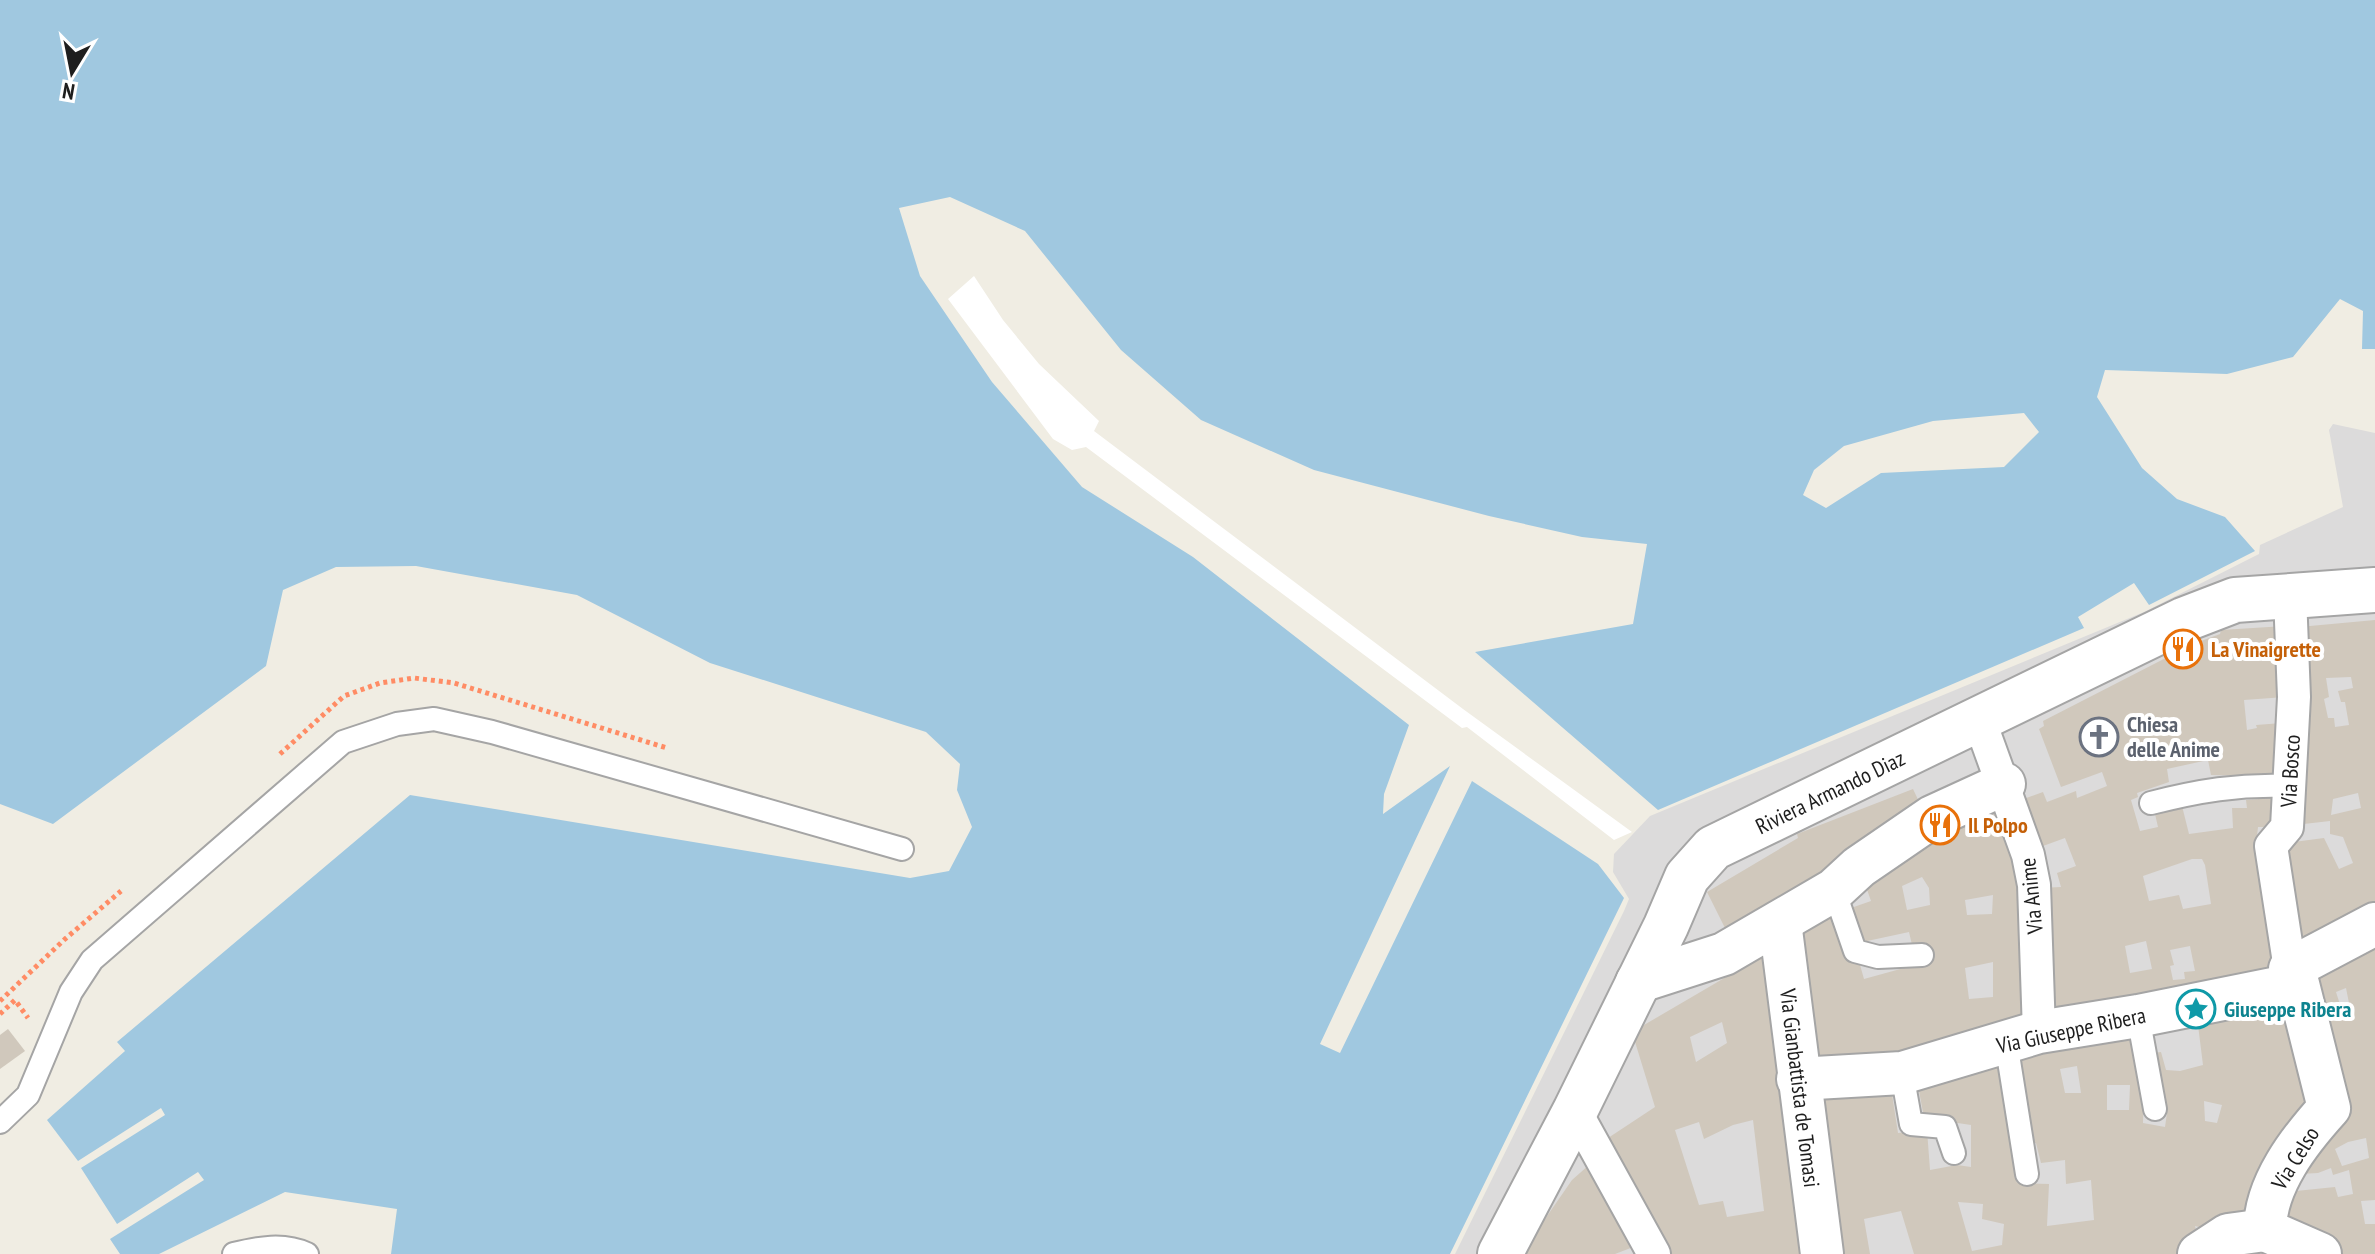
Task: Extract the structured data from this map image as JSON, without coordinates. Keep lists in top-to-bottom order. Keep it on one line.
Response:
{"streets":{"street":["Via Bosco","Riviera Armando Diaz","Via Anime","Via Giuseppe Ribera","Via Gianbattista de Tomasi","Via Celso"]},"crossings":[["Via Bosco","Riviera Armando Diaz"],["Via Bosco","Via Giuseppe Ribera"],["Via Bosco","Via Celso"],["Riviera Armando Diaz","Via Anime"],["Via Anime","Via Giuseppe Ribera"],["Via Giuseppe Ribera","Via Gianbattista de Tomasi"],["Via Giuseppe Ribera","Via Celso"]],"places":{"restaurant":["La Vinaigrette","Il Polpo"],"church":["Chiesa delle Anime"],"place":["Giuseppe Ribera"]},"north":"bottom"}
